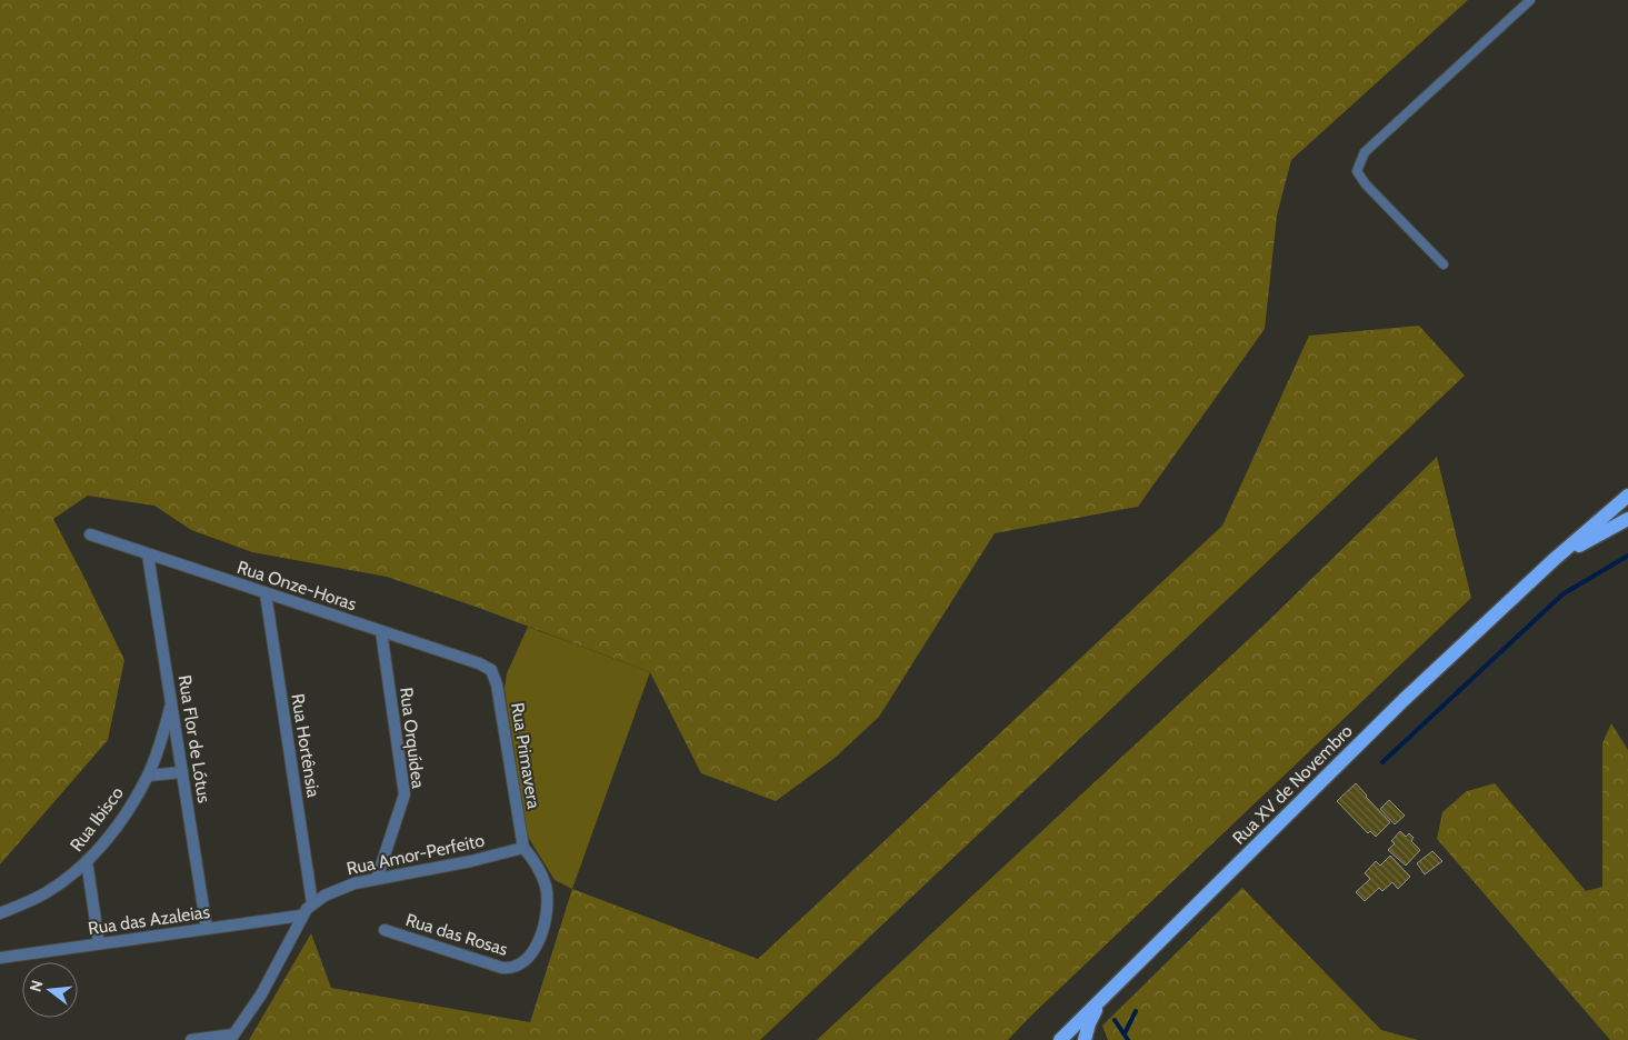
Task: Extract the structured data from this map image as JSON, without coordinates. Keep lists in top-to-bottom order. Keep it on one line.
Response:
{"streets":{"main road":["Rua XV de Novembro"],"street":["Rua Onze-Horas","Rua Orquídea","Rua Flor de Lótus","Rua Hortênsia","Rua Primavera","Rua Ibisco","Rua Amor-Perfeito","Rua das Azaleias","Rua das Rosas"]},"crossings":[["Rua Onze-Horas","Rua Orquídea"],["Rua Onze-Horas","Rua Flor de Lótus"],["Rua Onze-Horas","Rua Hortênsia"],["Rua Onze-Horas","Rua Primavera"],["Rua Orquídea","Rua Amor-Perfeito"],["Rua Flor de Lótus","Rua Ibisco"],["Rua Flor de Lótus","Rua das Azaleias"],["Rua Hortênsia","Rua Amor-Perfeito"],["Rua Primavera","Rua Amor-Perfeito"],["Rua Primavera","Rua das Rosas"],["Rua Amor-Perfeito","Rua das Azaleias"],["Rua Amor-Perfeito","Rua das Rosas"]],"north":"left"}
